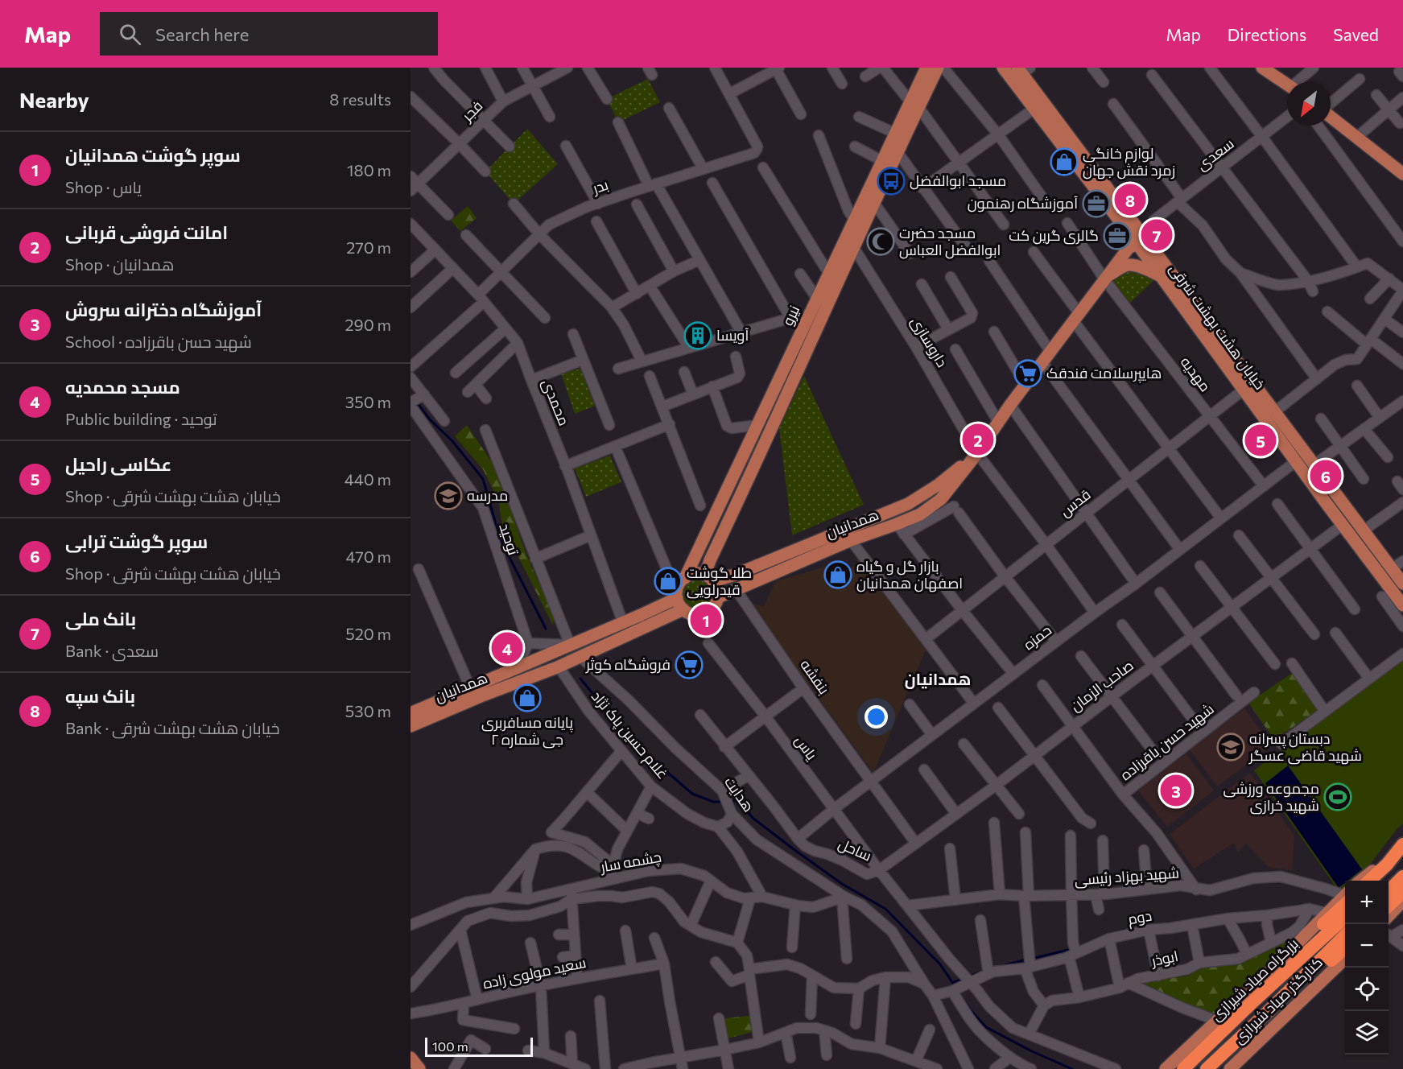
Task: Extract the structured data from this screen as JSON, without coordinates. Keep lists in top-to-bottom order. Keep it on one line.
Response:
{"streets":{"highway":["بزرگراه صیاد شیرازی"],"main road":["نیرو","خیابان هشت بهشت شرقی","همدانیان","کنارگذر صیاد شیرازی"],"street":["فجر","سعدی","بدر","داروسازی","مهدیه","محمدی","قدس","توحید","حمزه","بنفشه","صاحب الزمان","غلام حسین پاک نژاد","شهید حسن باقرزاده","یاس","هدایت","ساحل","چشمه سار","شهید بهزاد رئیسی","دوم","ابوذر","سعید مولوی زاده"]},"crossings":[["سعدی","خیابان هشت بهشت شرقی"],["سعدی","همدانیان"],["بدر","محمدی"],["نیرو","داروسازی"],["نیرو","همدانیان"],["خیابان هشت بهشت شرقی","قدس"],["خیابان هشت بهشت شرقی","همدانیان"],["خیابان هشت بهشت شرقی","حمزه"],["خیابان هشت بهشت شرقی","صاحب الزمان"],["داروسازی","قدس"],["داروسازی","همدانیان"],["داروسازی","حمزه"],["مهدیه","قدس"],["مهدیه","همدانیان"],["مهدیه","حمزه"],["محمدی","همدانیان"],["همدانیان","بنفشه"],["همدانیان","غلام حسین پاک نژاد"],["همدانیان","هدایت"],["حمزه","بنفشه"],["حمزه","یاس"],["حمزه","ساحل"],["بنفشه","صاحب الزمان"],["صاحب الزمان","یاس"],["صاحب الزمان","ساحل"],["غلام حسین پاک نژاد","چشمه سار"],["شهید حسن باقرزاده","شهید بهزاد رئیسی"],["یاس","ساحل"],["هدایت","دوم"],["ساحل","شهید بهزاد رئیسی"],["ساحل","دوم"],["دوم","ابوذر"],["دوم","کنارگذر صیاد شیرازی"]],"districts":["همدانیان"],"places":{"shop":["لوازم خانگی زمرد نقش جهان","بازار گل و گیاه اصفهان همدانیان","طلا گوشت قیدرلویی","پایانه مسافربری جی شماره ۲"],"bus stop":["مسجد ابوالفضل"],"office":["آموزشگاه رهنمون","گالری گرین کت"],"mosque":["مسجد حضرت ابوالفضل العباس"],"building":["آویسا"],"supermarket":["هایپرسلامت فندقک","فروشگاه کوثر"],"school or university":["مدرسه","دبستان پسرانه شهید قاضی عسگر"],"sports":["مجموعه ورزشی شهید خرازی"]},"scale_bar":"100 m","north":"bottom left","page":{"header":"Map","search":"Search here","nav":["Map","Directions","Saved"],"heading":["Nearby","8 results"],"list":[{"mark":"1","name":"سوپر گوشت همدانیان","note":"Shop · یاس","value":"180 m"},{"mark":"2","name":"امانت فروشی قربانی","note":"Shop · همدانیان","value":"270 m"},{"mark":"3","name":"آموزشگاه دخترانه سروش","note":"School · شهید حسن باقرزاده","value":"290 m"},{"mark":"4","name":"مسجد محمدیه","note":"Public building · توحید","value":"350 m"},{"mark":"5","name":"عکاسی راحیل","note":"Shop · خیابان هشت بهشت شرقی","value":"440 m"},{"mark":"6","name":"سوپر گوشت ترابی","note":"Shop · خیابان هشت بهشت شرقی","value":"470 m"},{"mark":"7","name":"بانک ملی","note":"Bank · سعدی","value":"520 m"},{"mark":"8","name":"بانک سپه","note":"Bank · خیابان هشت بهشت شرقی","value":"530 m"}],"pins":["8","7","2","5","6","1","4","3"],"map_buttons":["+","−"],"scale":"100 m"}}
